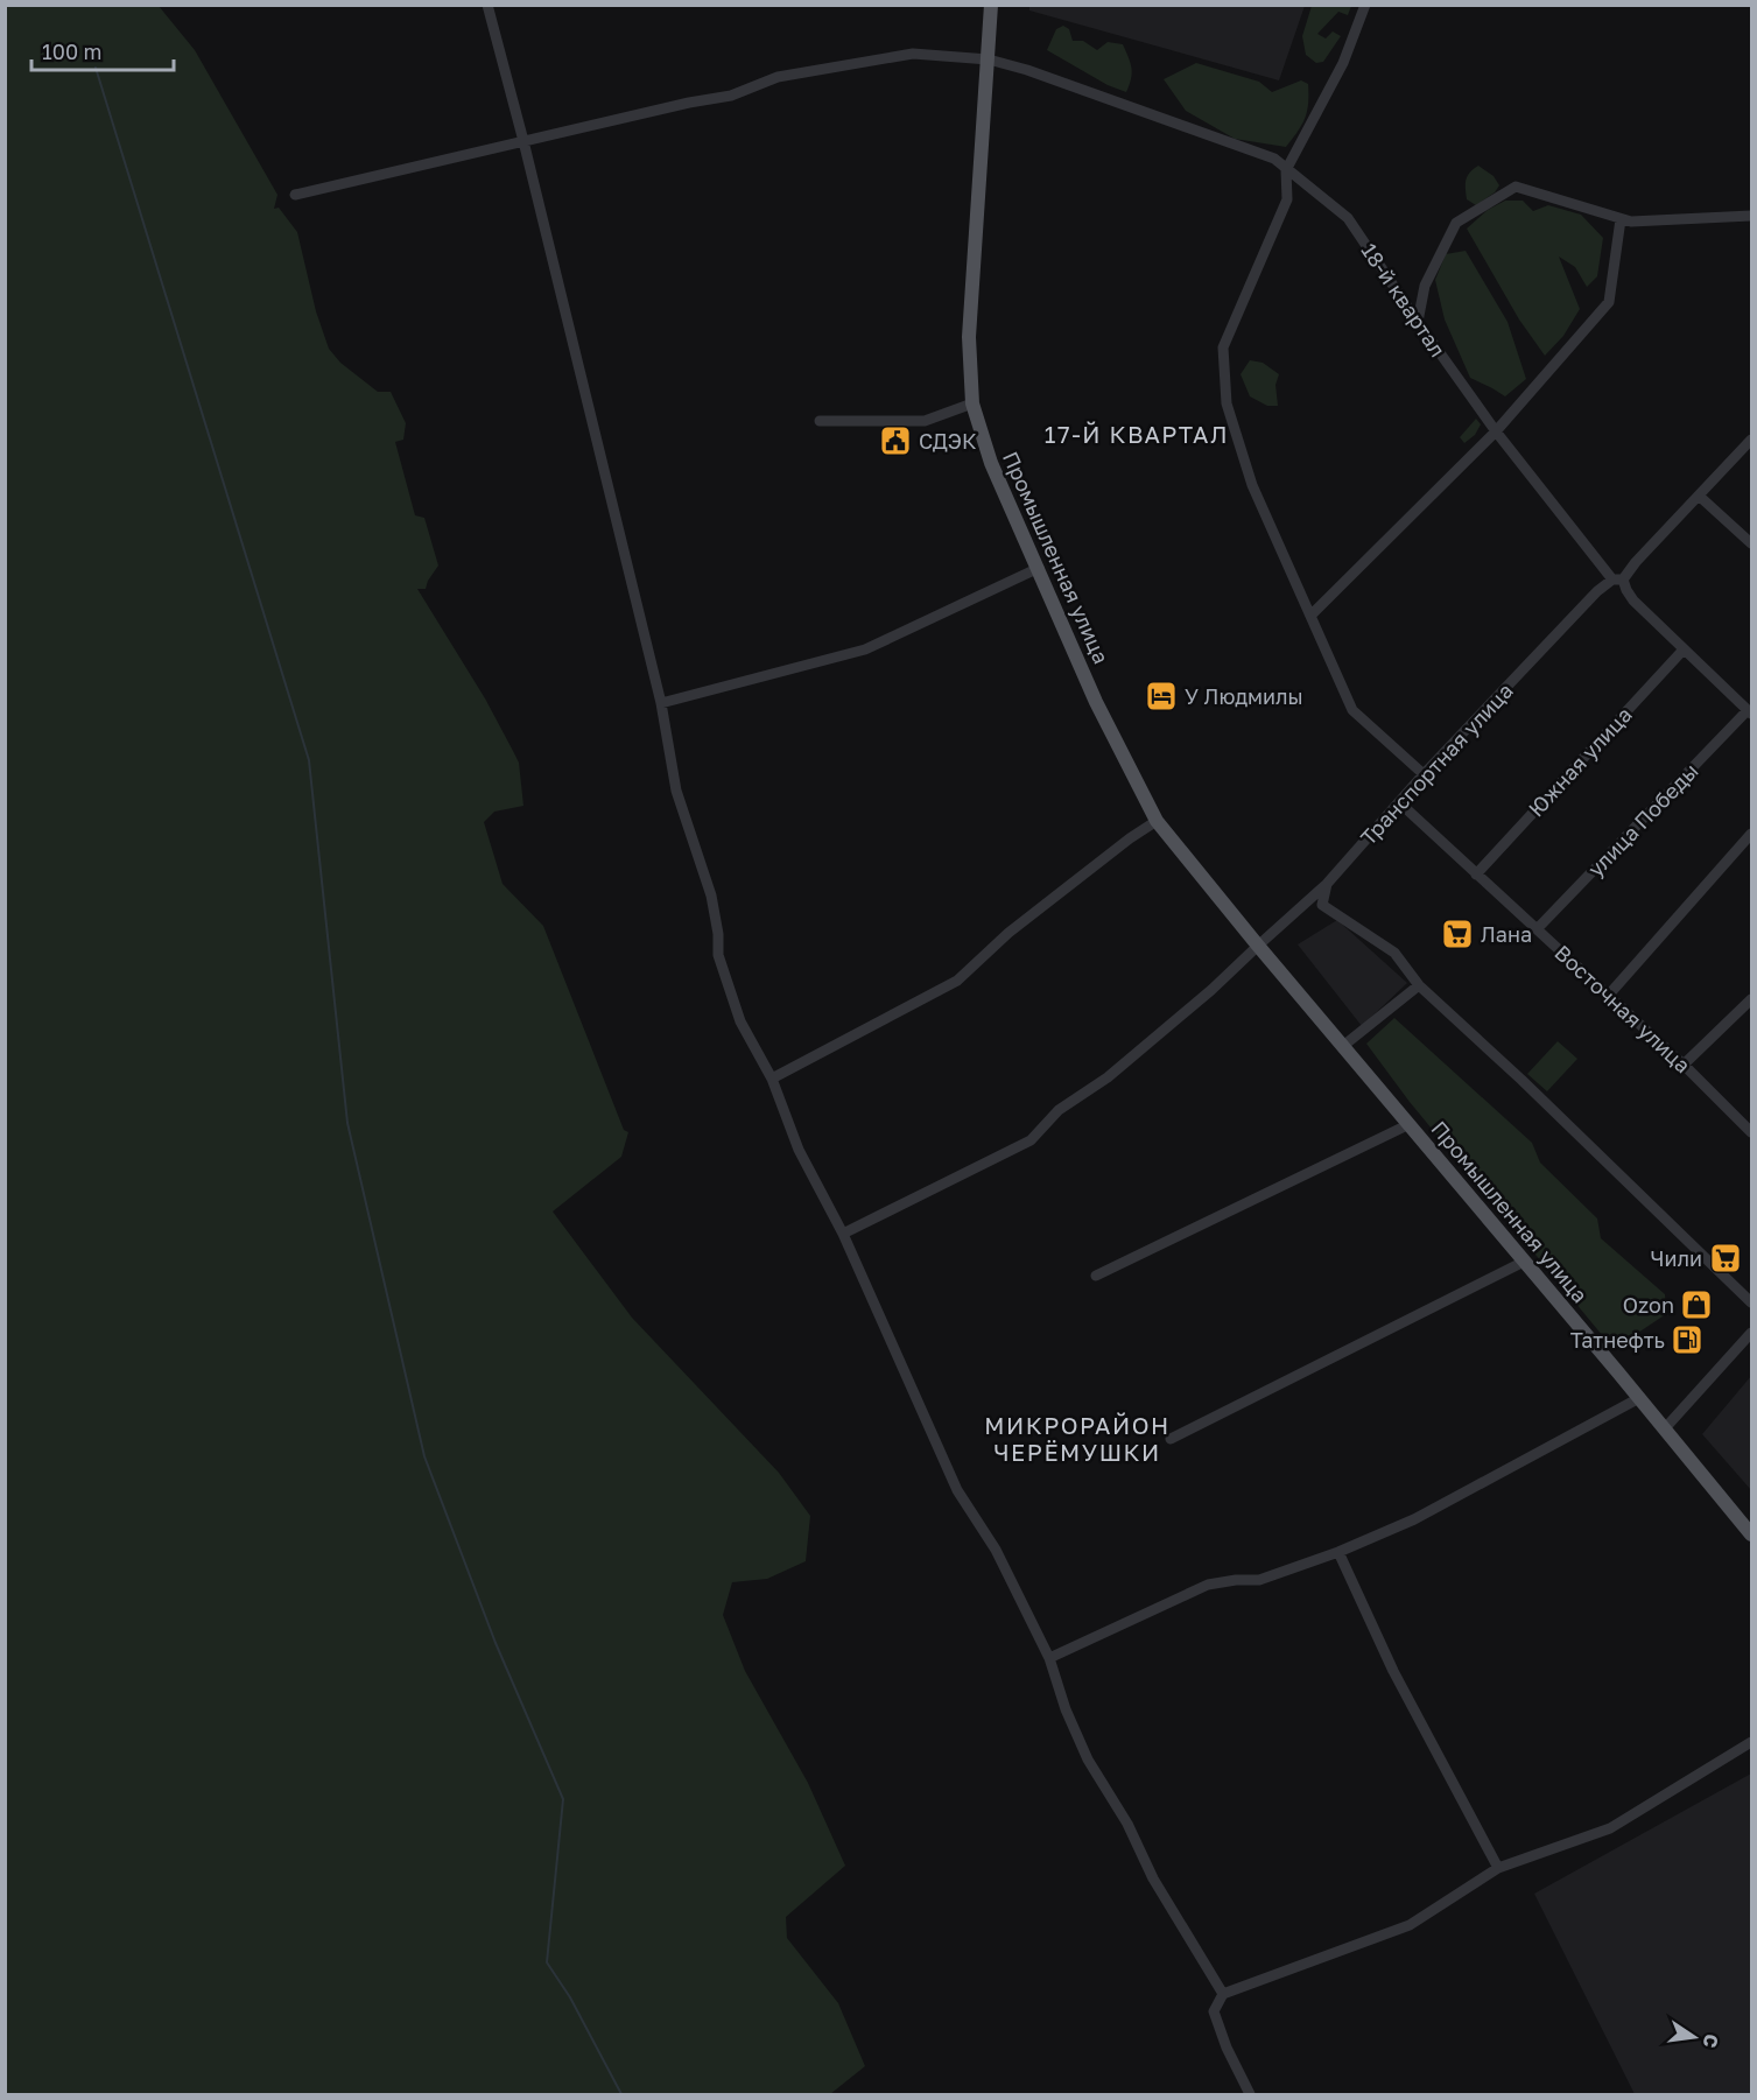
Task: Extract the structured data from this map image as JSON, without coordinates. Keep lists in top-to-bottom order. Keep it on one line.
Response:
{"streets":{"main road":["Промышленная улица"],"street":["18-й квартал","Южная улица","Транспортная улица","улица Победы","Восточная улица"]},"crossings":[["18-й квартал","Промышленная улица"],["18-й квартал","Южная улица"],["18-й квартал","Транспортная улица"],["18-й квартал","улица Победы"],["Промышленная улица","Транспортная улица"],["Южная улица","Восточная улица"],["Транспортная улица","Восточная улица"],["улица Победы","Восточная улица"]],"districts":["17-Й КВАРТАЛ","МИКРОРАЙОН ЧЕРЁМУШКИ"],"places":{"public building":["СДЭК"],"hotel":["У Людмилы"],"supermarket":["Лана","Чили"],"shop":["Ozon"],"fuel station":["Татнефть"]},"scale_bar":"100 m","north":"right"}
